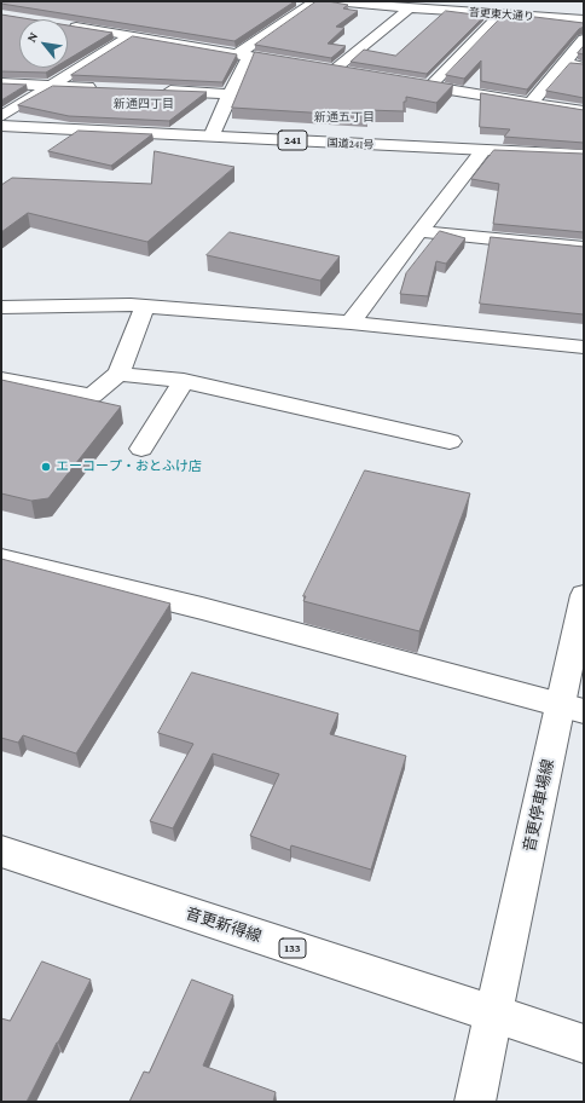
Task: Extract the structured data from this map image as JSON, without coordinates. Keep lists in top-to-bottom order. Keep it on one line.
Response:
{"streets":{"main road":["音更東大通り","241","国道241号","音更停車場線","音更新得線","133"]},"crossings":[["音更停車場線","音更新得線"]],"districts":["新通四丁目","新通五丁目"],"places":["エーコープ・おとふけ店"],"north":"top left"}
